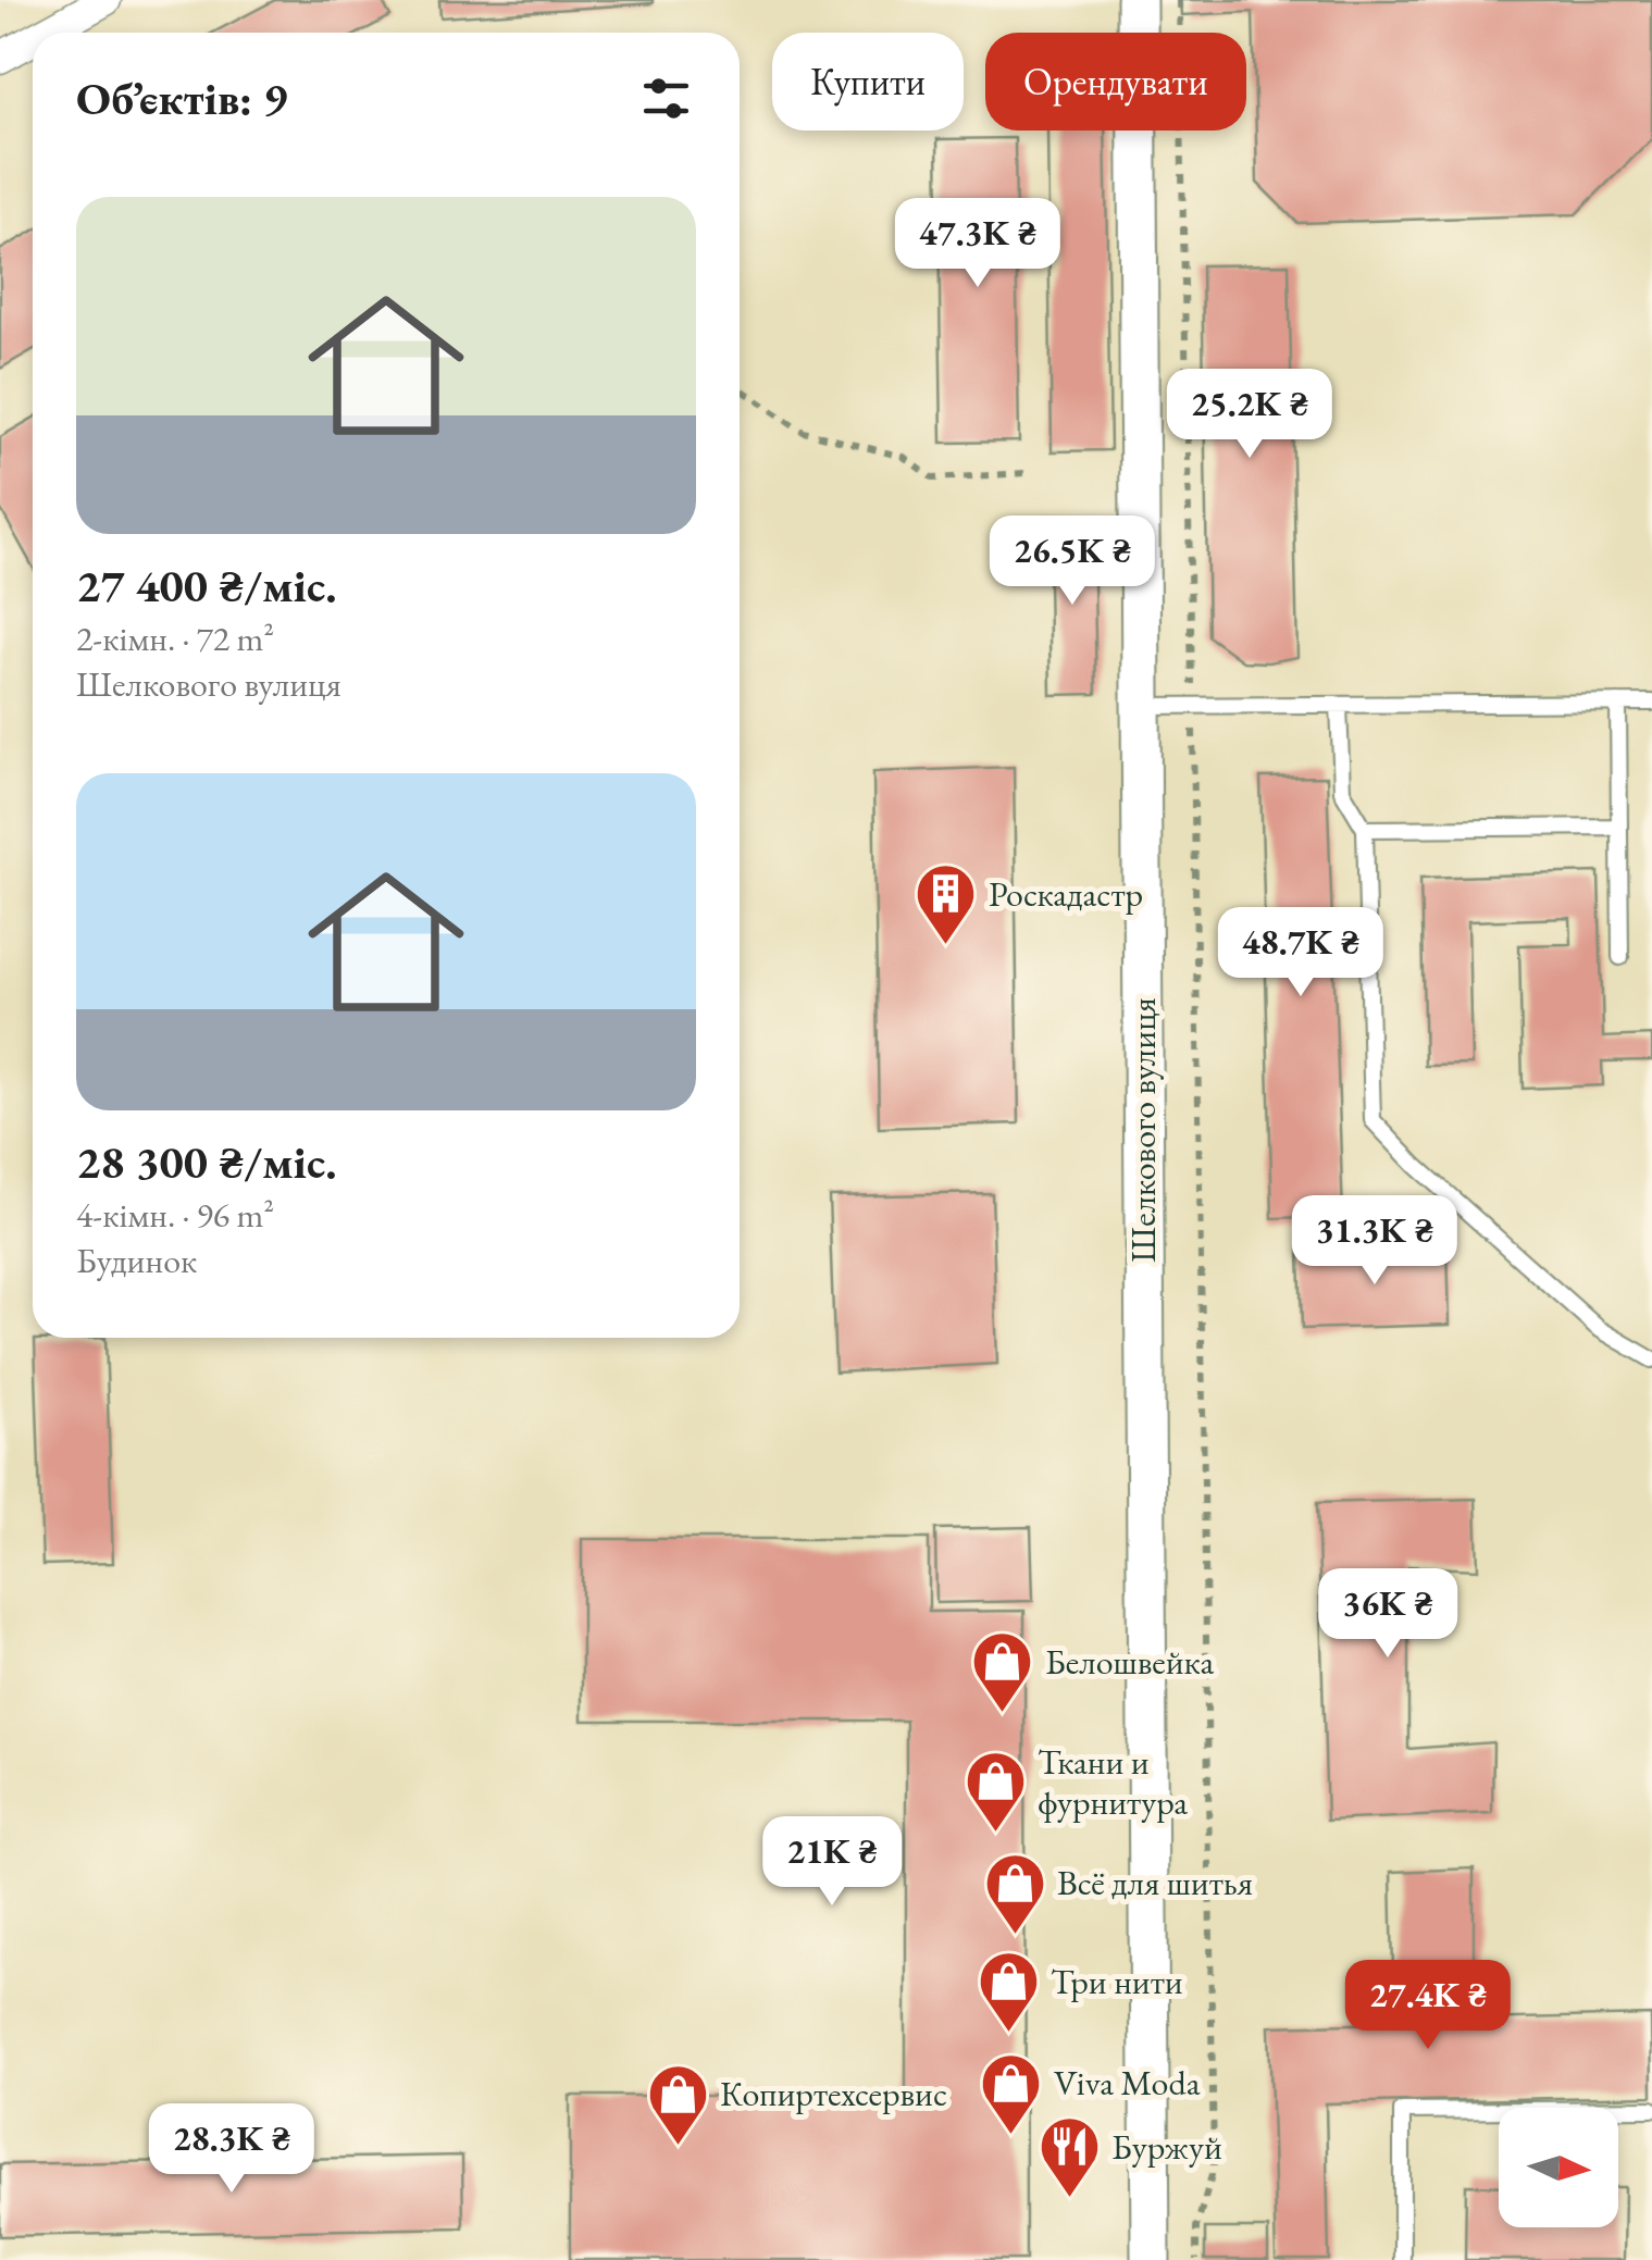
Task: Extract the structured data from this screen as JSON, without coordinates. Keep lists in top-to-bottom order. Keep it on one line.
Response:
{"streets":{"street":["Шелкового вулиця"]},"places":{"building":["Роскадастр"],"shop":["Белошвейка","Ткани и фурнитура","Всё для шитья","Три нити","Viva Moda","Копиртехсервис"],"restaurant":["Буржуй"]},"north":"right","page":{"chip":["Купити","Орендувати"],"heading":"Об’єктів: 9","list":[{"name":"27 400 ₴/міс.","note":"2-кімн. · 72 m² · Шелкового вулиця"},{"name":"28 300 ₴/міс.","note":"4-кімн. · 96 m² · Будинок"}],"price":["47.3K ₴","25.2K ₴","26.5K ₴","48.7K ₴","31.3K ₴","36K ₴","21K ₴","27.4K ₴","28.3K ₴"]}}
